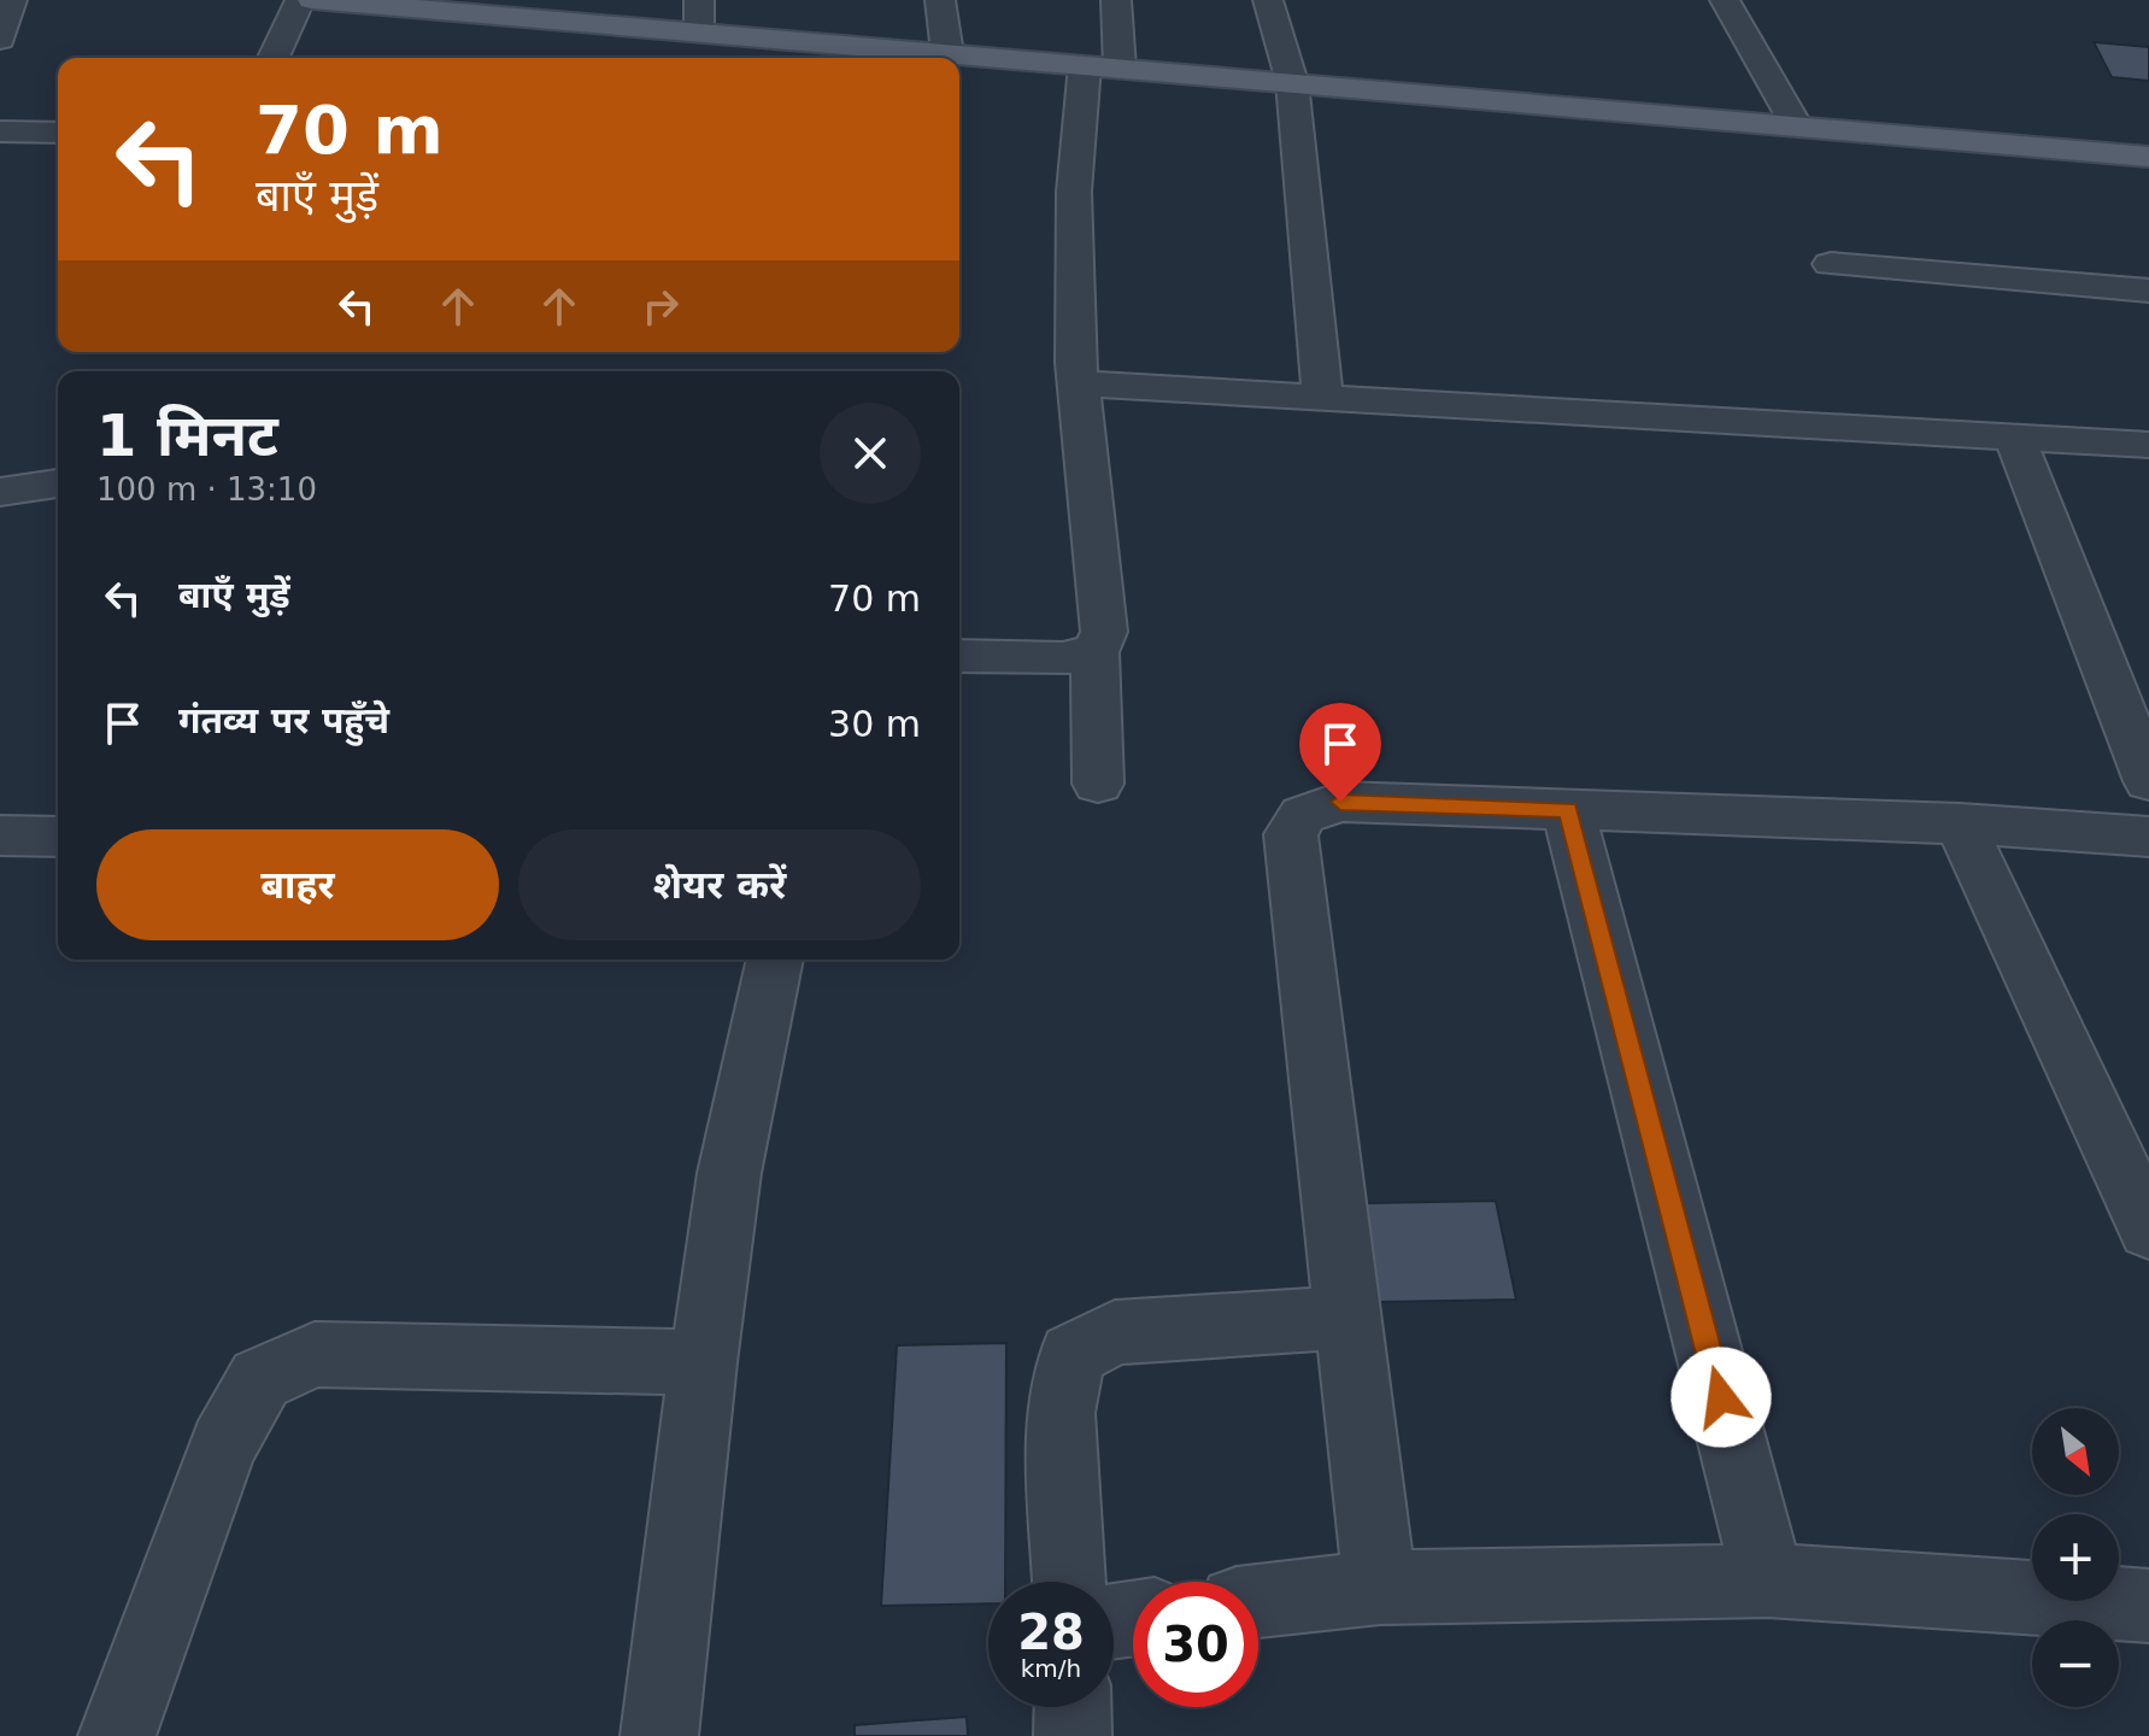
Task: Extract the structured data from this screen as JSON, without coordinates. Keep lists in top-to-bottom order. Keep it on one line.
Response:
{"north":"bottom right","page":{"turn":["70 m","बाएँ मुड़ें"],"heading":["1 मिनट","100 m · 13:10"],"list":[{"name":"बाएँ मुड़ें","value":"70 m"},{"name":"गंतव्य पर पहुँचे","value":"30 m"}],"buttons":["बाहर","शेयर करें"],"map_buttons":["+","−"],"speed":"28 km/h","limit":"30"}}
